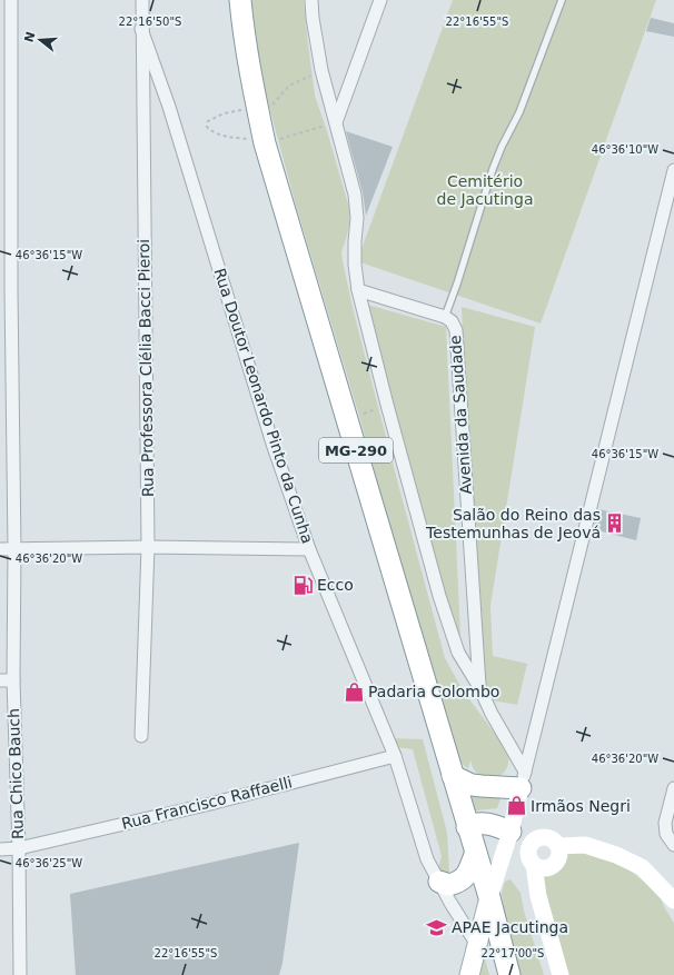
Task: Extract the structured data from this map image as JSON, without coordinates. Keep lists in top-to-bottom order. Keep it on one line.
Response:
{"streets":{"highway":["MG-290"],"street":["Rua Professora Clélia Bacci Pieroi","Rua Doutor Leonardo Pinto da Cunha","Avenida da Saudade","Rua Chico Bauch","Rua Francisco Raffaelli"]},"crossings":[["Rua Professora Clélia Bacci Pieroi","Rua Doutor Leonardo Pinto da Cunha"],["Rua Doutor Leonardo Pinto da Cunha","Rua Francisco Raffaelli"],["Rua Chico Bauch","Rua Francisco Raffaelli"]],"parks":["Cemitério de Jacutinga"],"places":{"building":["Salão do Reino das Testemunhas de Jeová"],"fuel station":["Ecco"],"shop":["Padaria Colombo","Irmãos Negri"],"school or university":["APAE Jacutinga"]},"north":"left","coordinates":["22°16'50\"S","22°16'55\"S","46°36'10\"W","46°36'15\"W","46°36'20\"W","46°36'25\"W","22°17'00\"S"]}
